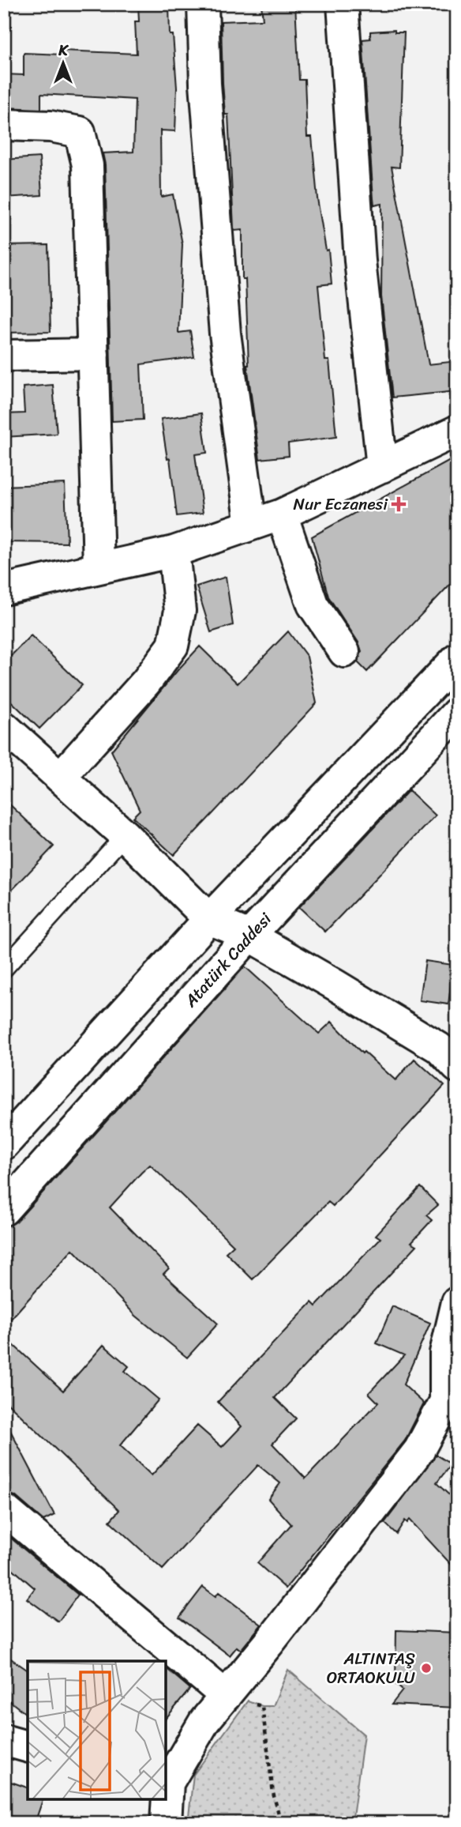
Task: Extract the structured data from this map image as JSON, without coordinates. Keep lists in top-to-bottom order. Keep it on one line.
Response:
{"streets":{"street":["Atatürk Caddesi"]},"places":{"health":["Nur Eczanesi"],"other":["ALTINTAŞ ORTAOKULU"]},"north":"top"}
